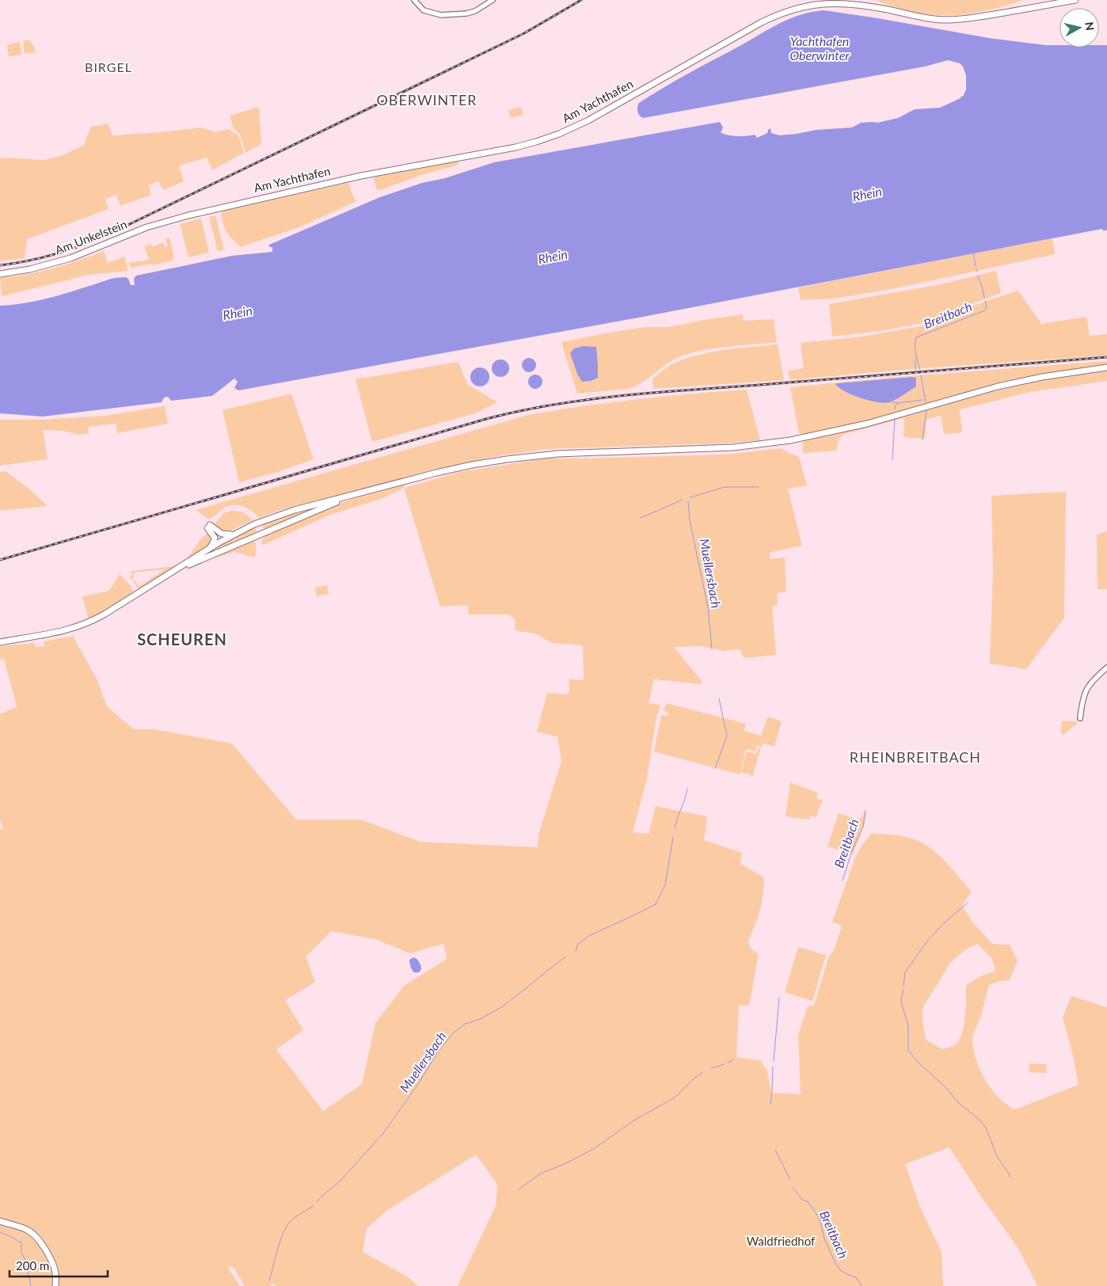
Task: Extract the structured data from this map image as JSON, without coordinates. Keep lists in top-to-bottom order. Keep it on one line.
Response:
{"streets":{"main road":["Am Yachthafen","Am Unkelstein"]},"crossings":[["Am Yachthafen","Am Unkelstein"]],"districts":["BIRGEL","OBERWINTER","SCHEUREN","RHEINBREITBACH"],"water":["Yachthafen Oberwinter","Rhein","Breitbach","Muellersbach"],"parks":["Waldfriedhof"],"scale_bar":"200 m","north":"right"}
